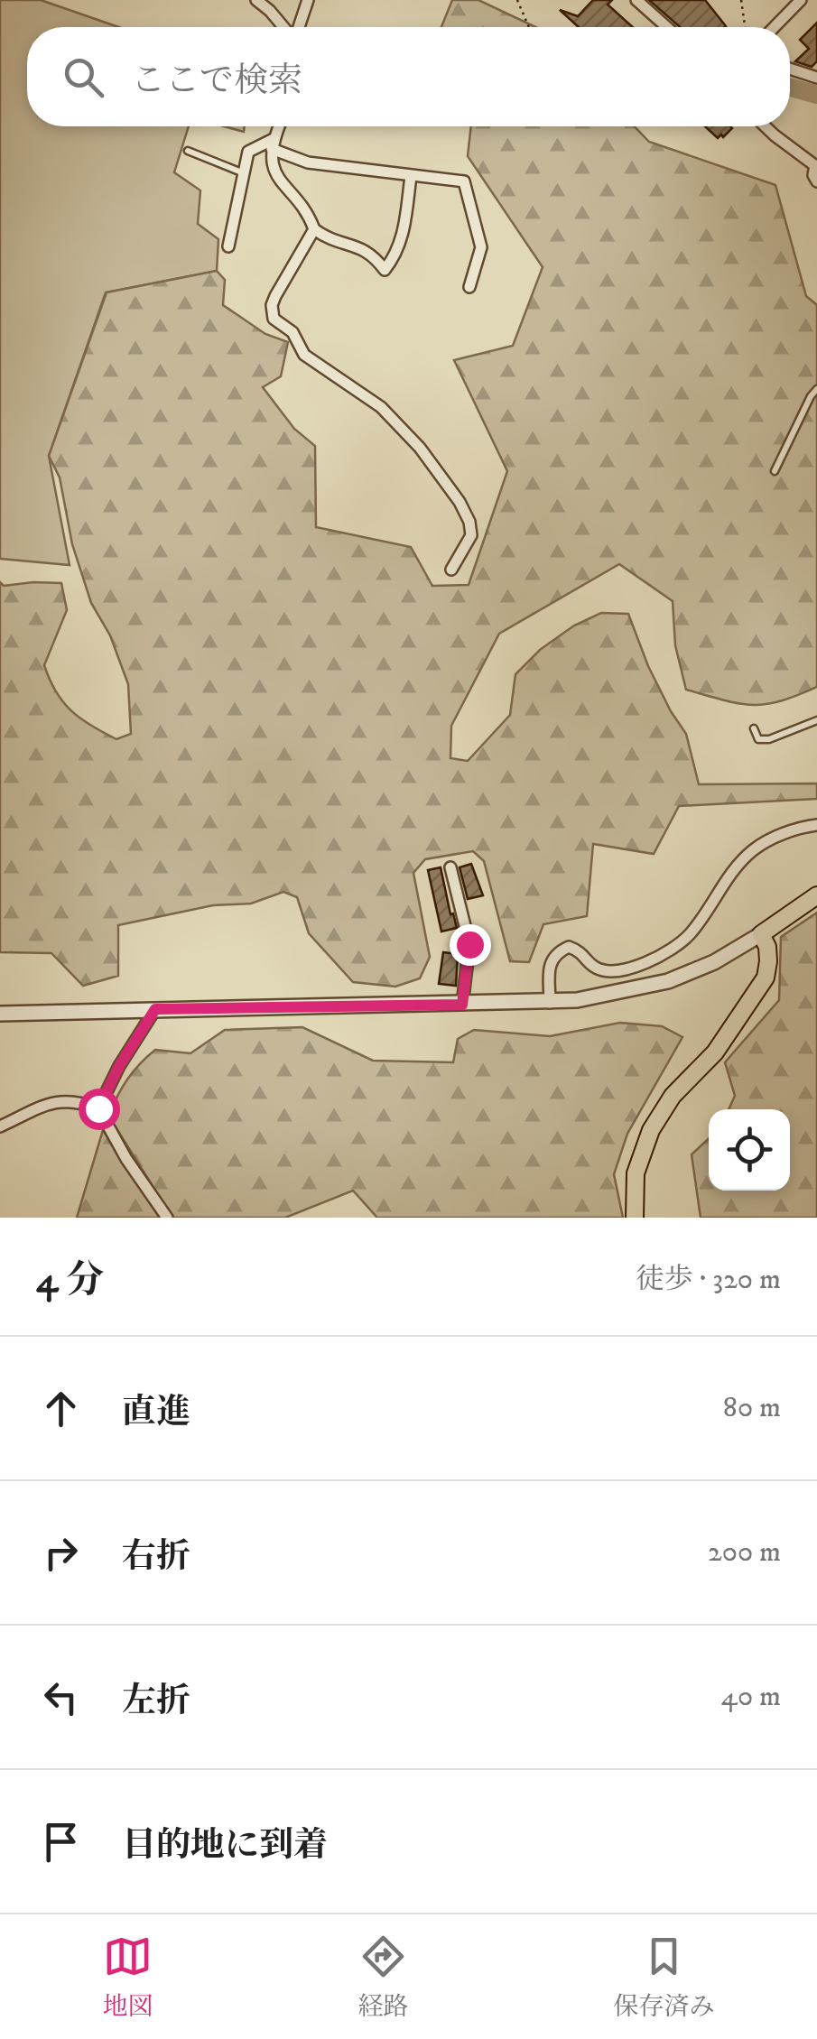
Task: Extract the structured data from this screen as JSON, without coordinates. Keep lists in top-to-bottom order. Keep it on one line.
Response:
{"page":{"search":"ここで検索","heading":["4 分","徒歩 · 320 m"],"list":[["直進","80 m"],["右折","200 m"],["左折","40 m"],"目的地に到着"],"nav":["地図","経路","保存済み"]}}
